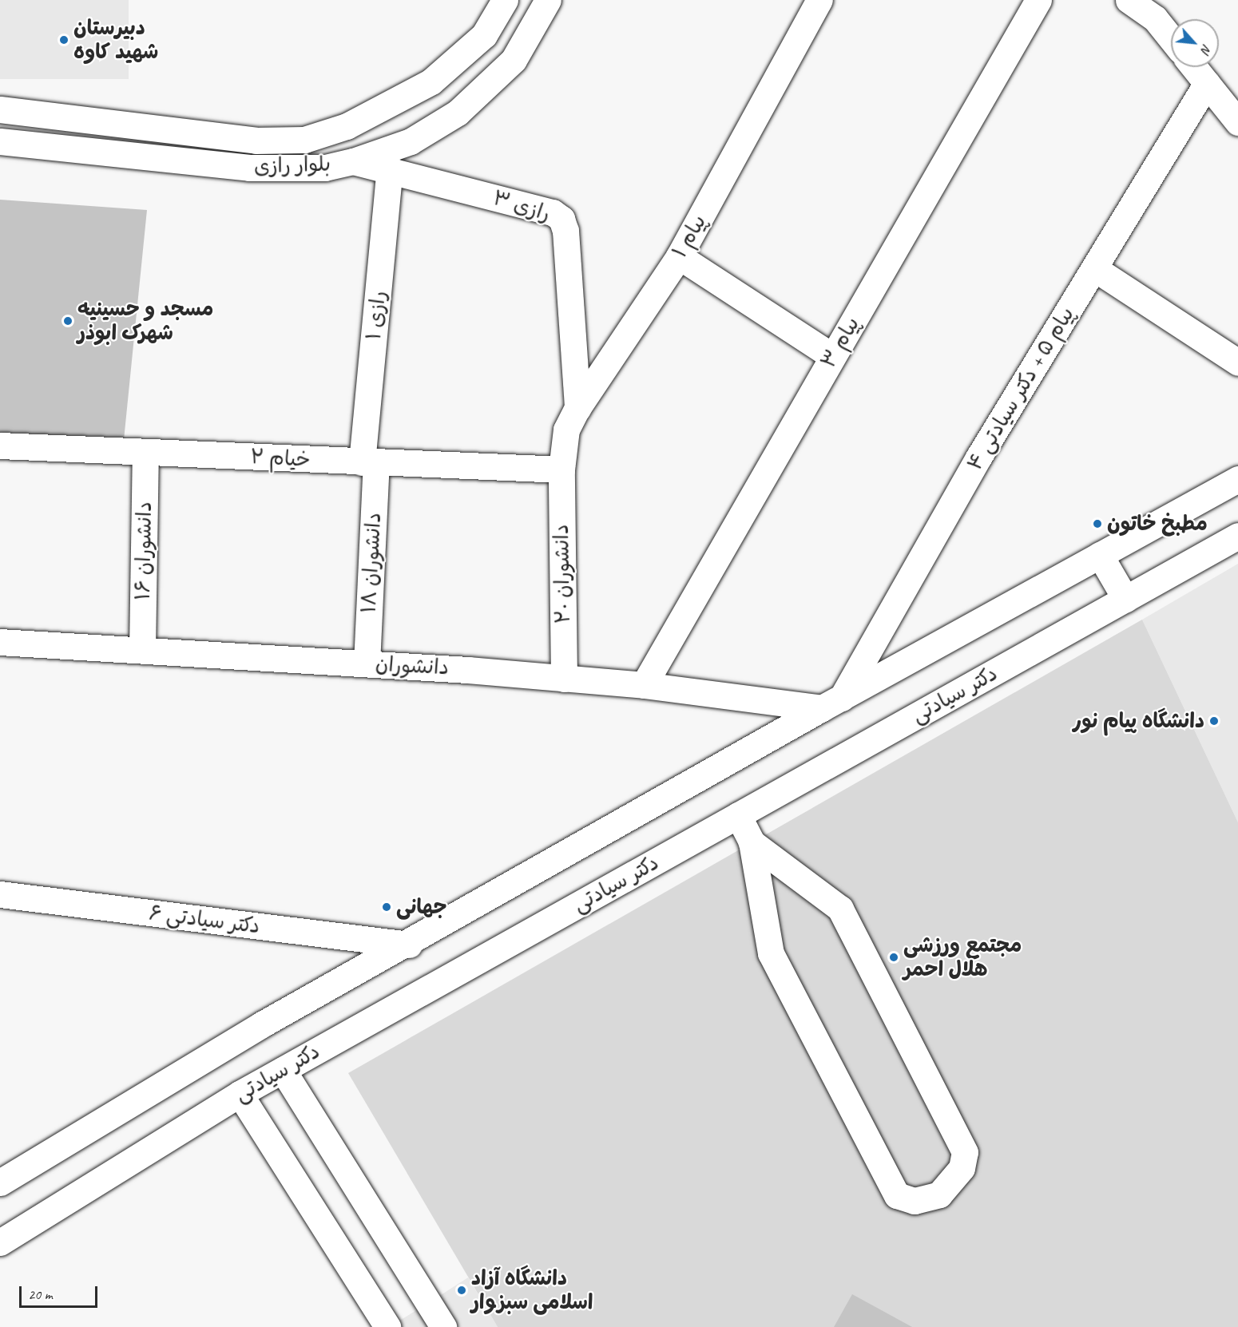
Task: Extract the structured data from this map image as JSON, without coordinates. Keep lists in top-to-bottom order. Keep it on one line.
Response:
{"streets":{"street":["بلوار رازی","رازی ۳","پیام ۱","رازی ۱","پیام ۳","پیام ۵ + دکتر سیادتی ۴","خیام ۲","دانشوران ۱۶","دانشوران ۱۸","دانشوران ۲۰","دانشوران","دکتر سیادتی","دکتر سیادتی ۶"]},"crossings":[["بلوار رازی","رازی ۳"],["رازی ۳","پیام ۱"],["رازی ۳","رازی ۱"],["پیام ۱","خیام ۲"],["پیام ۱","دانشوران ۲۰"],["رازی ۱","خیام ۲"],["رازی ۱","دانشوران ۱۸"],["پیام ۳","دانشوران"],["پیام ۵ + دکتر سیادتی ۴","دانشوران"],["خیام ۲","دانشوران ۱۶"],["خیام ۲","دانشوران ۱۸"],["خیام ۲","دانشوران ۲۰"],["دانشوران ۱۶","دانشوران"],["دانشوران ۱۸","دانشوران"],["دانشوران ۲۰","دانشوران"]],"places":["دبیرستان شهید کاوه","مسجد و حسینیه شهرک ابوذر","مطبخ خاتون","دانشگاه پیام نور","جهانی","مجتمع ورزشی هلال احمر","دانشگاه آزاد اسلامی سبزوار"],"scale_bar":"20 m","north":"bottom right"}
